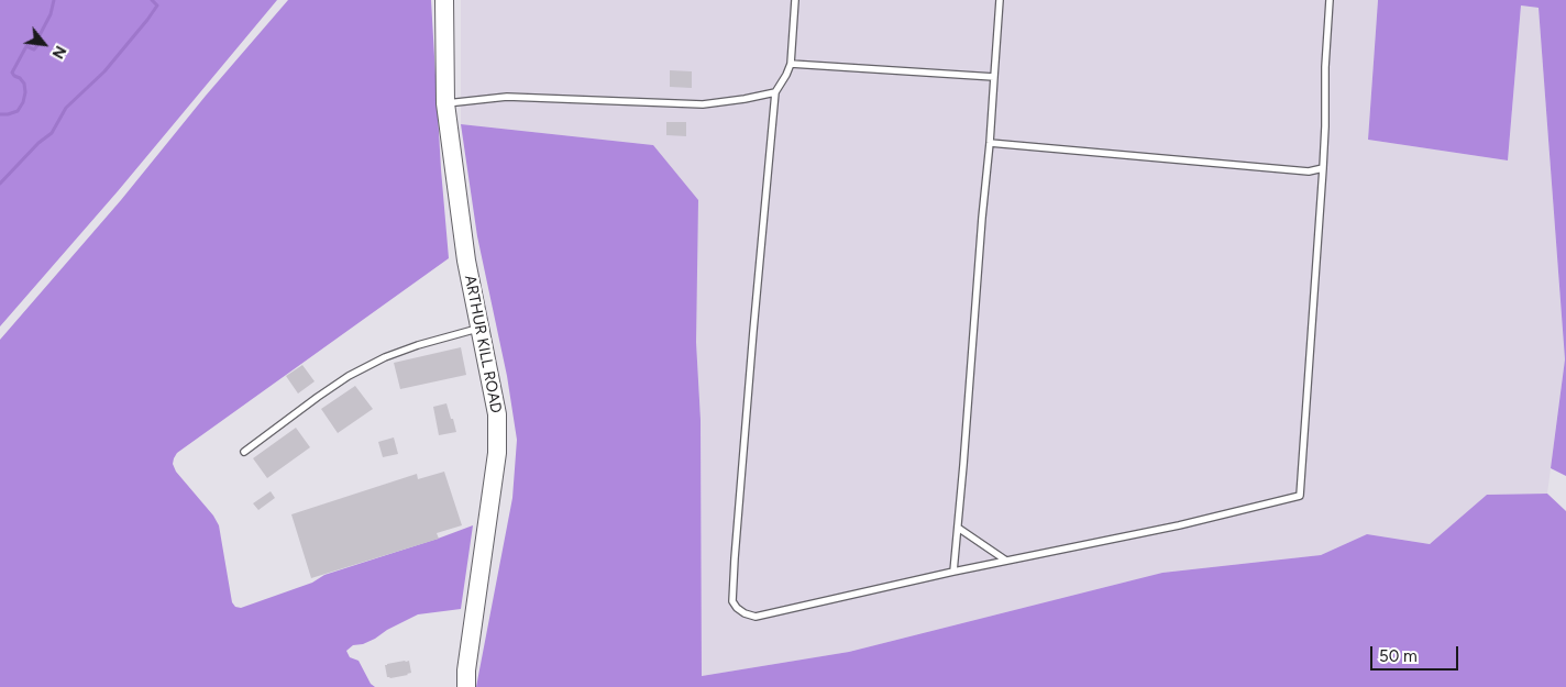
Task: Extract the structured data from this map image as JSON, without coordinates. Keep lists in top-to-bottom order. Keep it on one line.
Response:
{"streets":{"street":["ARTHUR KILL ROAD"]},"scale_bar":"50 m","north":"bottom right"}
